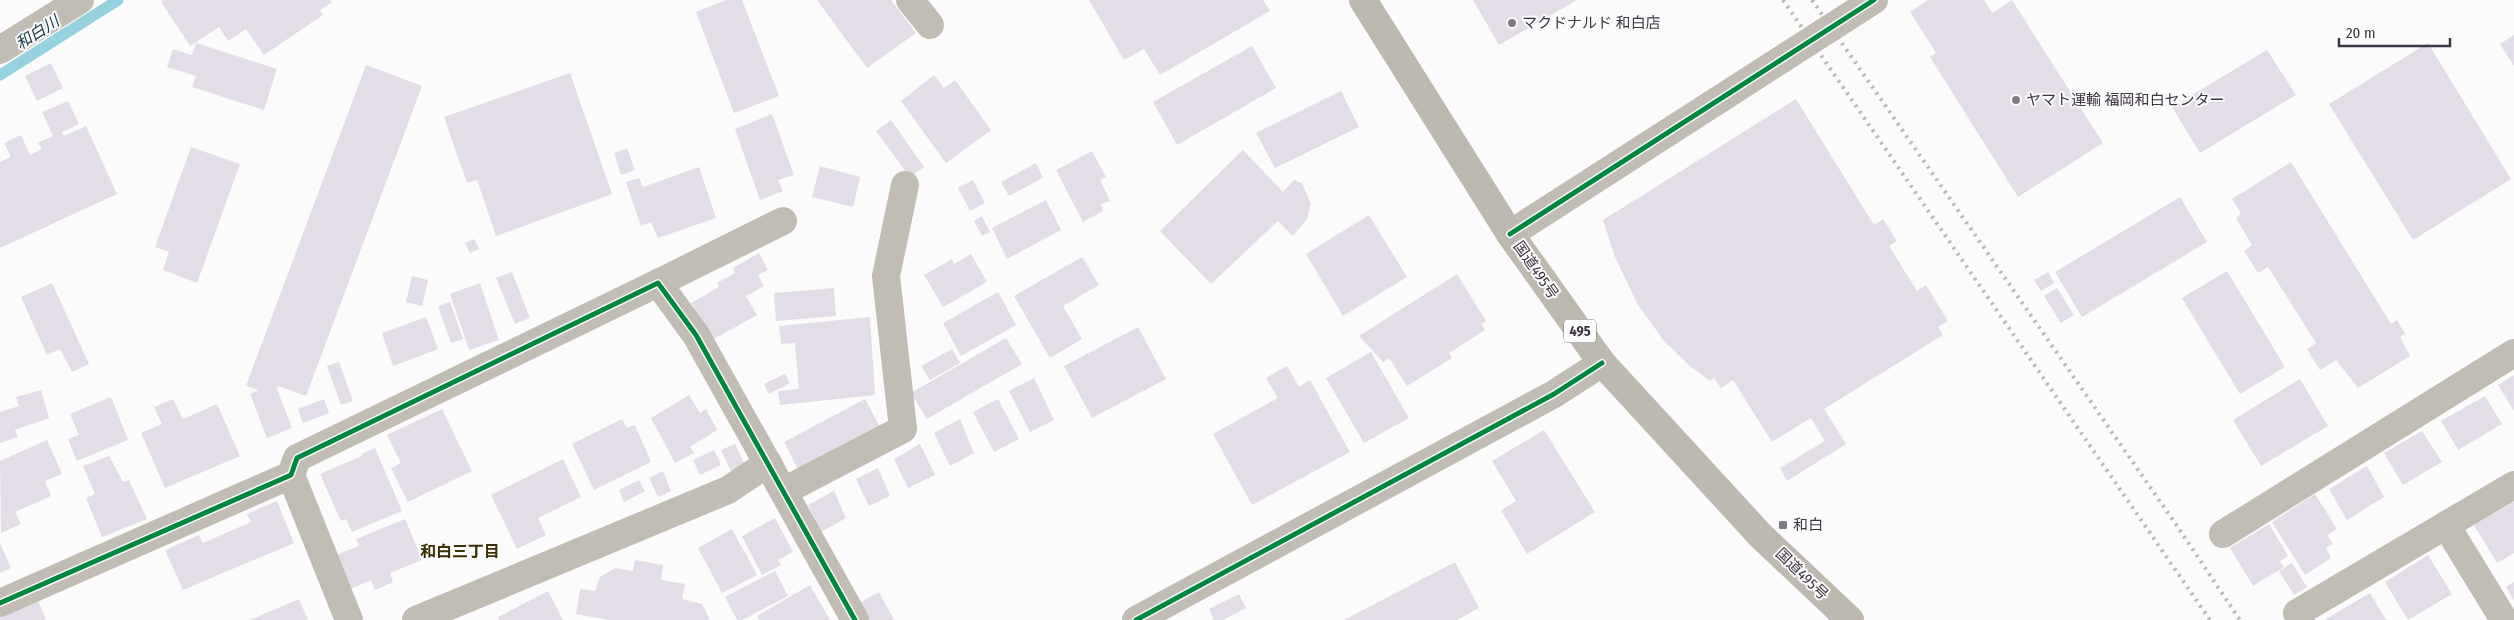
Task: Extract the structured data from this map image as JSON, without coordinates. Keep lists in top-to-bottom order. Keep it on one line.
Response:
{"streets":{"highway":["国道495号","495"]},"districts":["和白三丁目"],"water":["和白川"],"places":{"other":["マクドナルド 和白店","ヤマト運輸 福岡和白センター"],"transit":["和白"]},"scale_bar":"20 m"}
